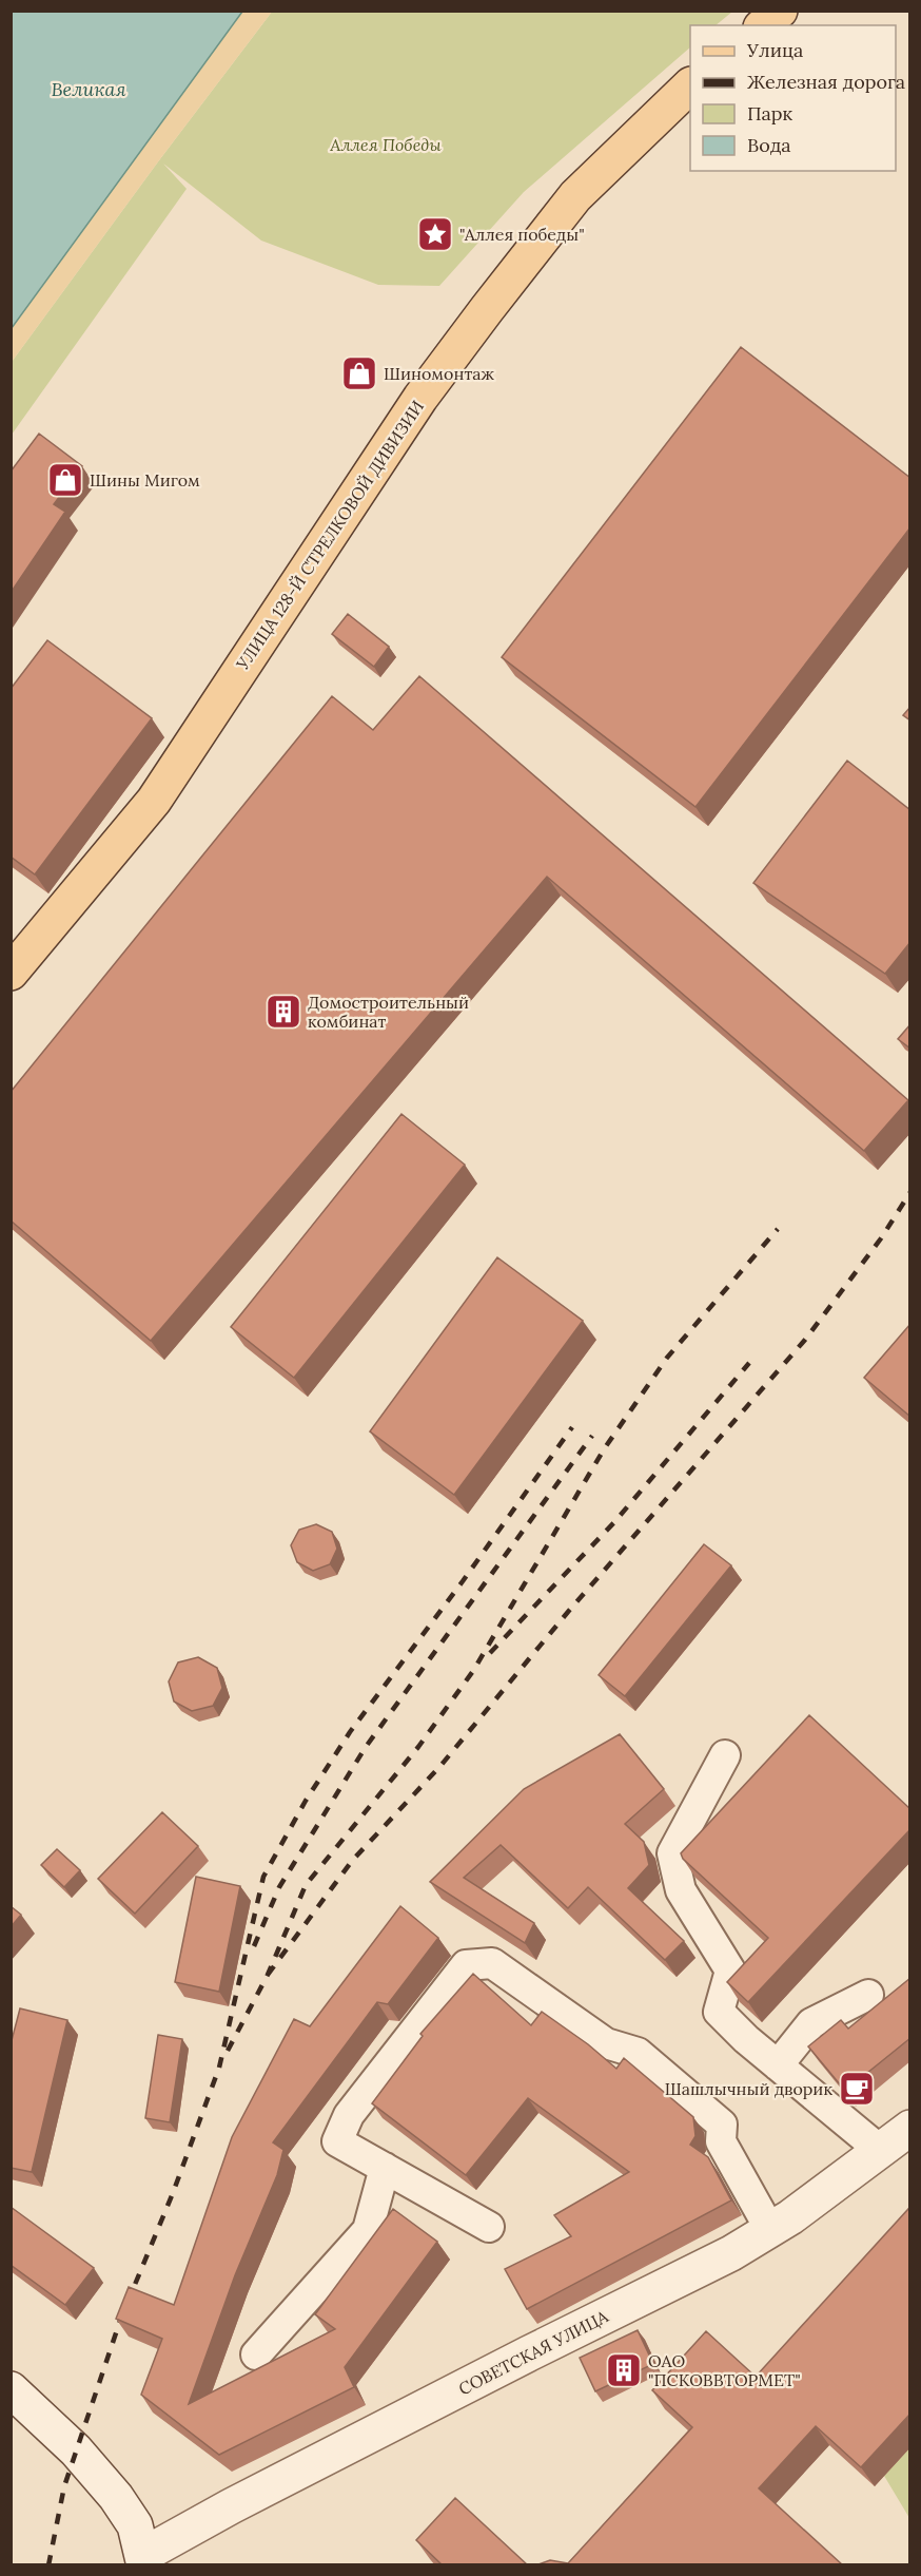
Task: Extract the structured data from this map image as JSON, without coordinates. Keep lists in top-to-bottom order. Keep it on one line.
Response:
{"streets":{"main road":["УЛИЦА 128-Й СТРЕЛКОВОЙ ДИВИЗИИ"],"street":["СОВЕТСКАЯ УЛИЦА"]},"water":["Великая"],"parks":["Аллея Победы"],"places":{"place":["\"Аллея победы\""],"shop":["Шиномонтаж","Шины Мигом"],"building":["Домостроительный комбинат","ОАО \"ПСКОВВТОРМЕТ\""],"cafe":["Шашлычный дворик"]},"legend":["Улица","Железная дорога","Парк","Вода"]}
